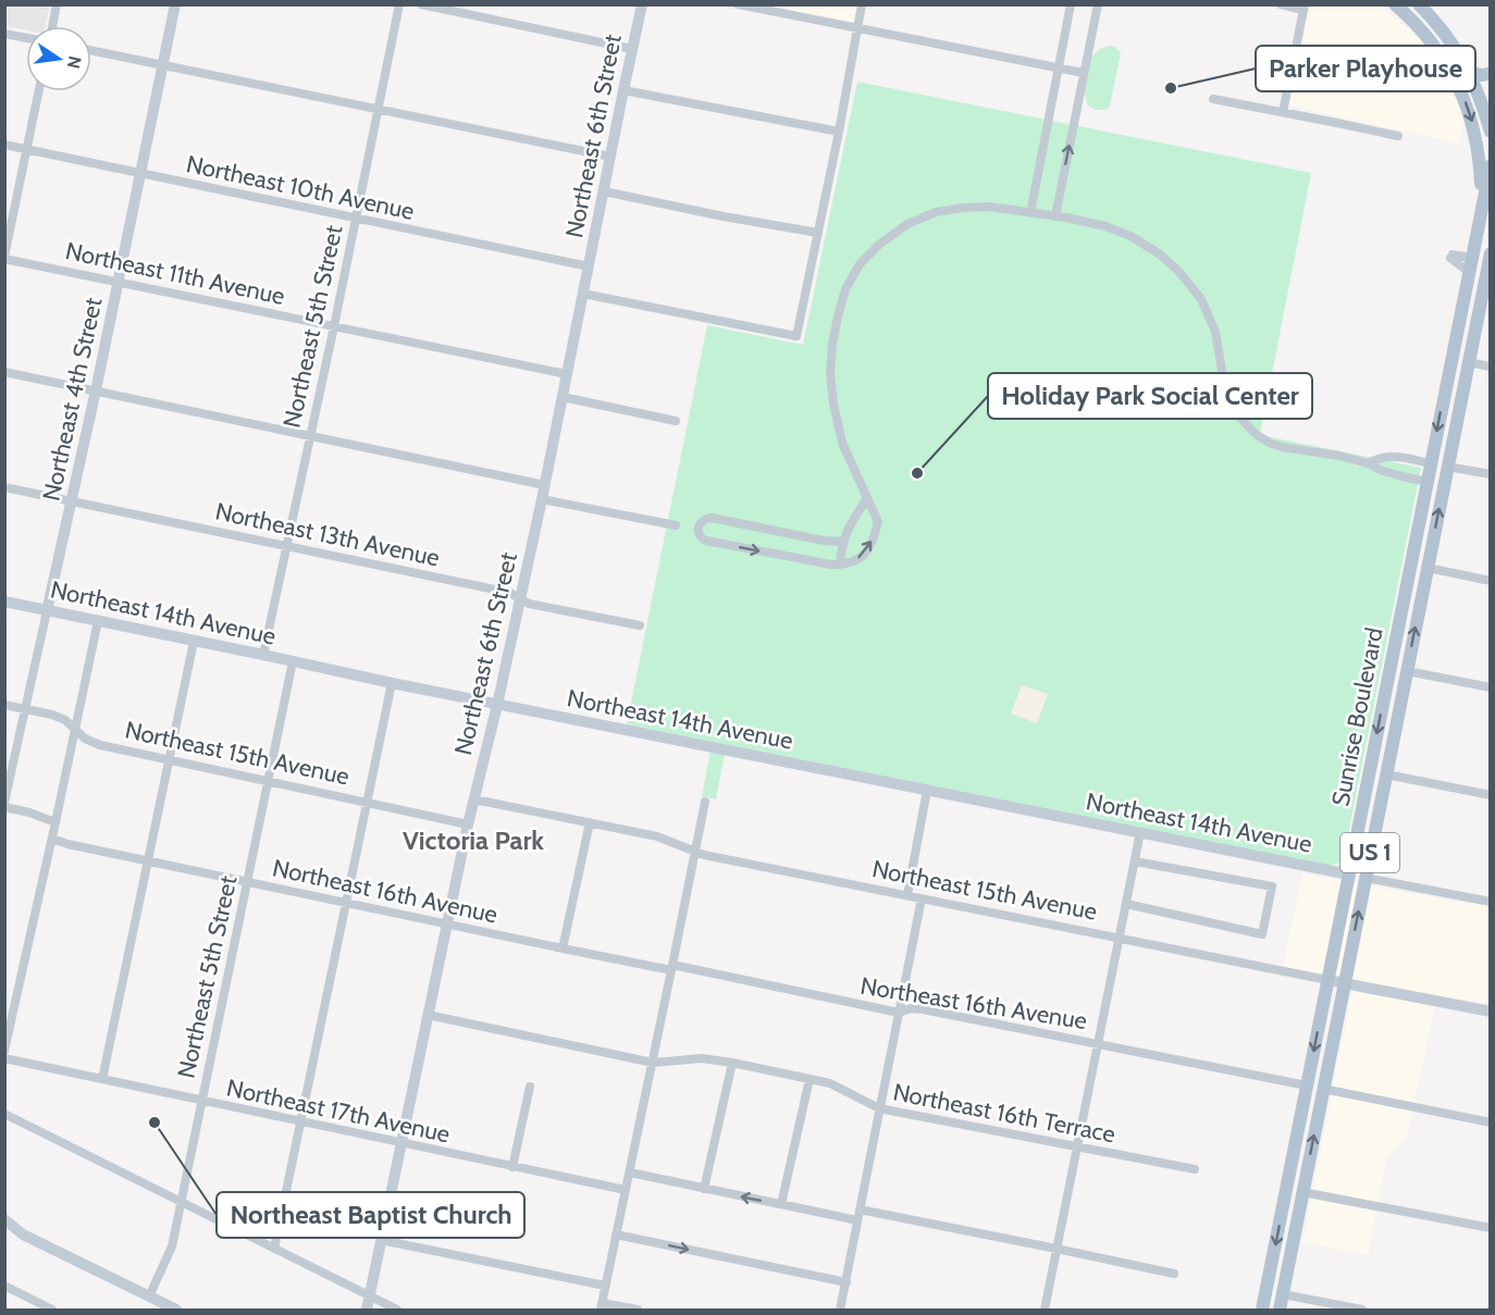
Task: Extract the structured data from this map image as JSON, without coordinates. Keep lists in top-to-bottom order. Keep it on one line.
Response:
{"streets":{"main road":["Sunrise Boulevard","US 1"],"street":["Northeast 6th Street","Northeast 10th Avenue","Northeast 11th Avenue","Northeast 5th Street","Northeast 4th Street","Northeast 13th Avenue","Northeast 14th Avenue","Northeast 15th Avenue","Northeast 16th Avenue","Northeast 17th Avenue","Northeast 16th Terrace"]},"crossings":[["Northeast 6th Street","Northeast 10th Avenue"],["Northeast 6th Street","Northeast 11th Avenue"],["Northeast 6th Street","Northeast 13th Avenue"],["Northeast 6th Street","Northeast 14th Avenue"],["Northeast 6th Street","Northeast 15th Avenue"],["Northeast 6th Street","Northeast 16th Avenue"],["Northeast 6th Street","Northeast 17th Avenue"],["Northeast 6th Street","Northeast 16th Terrace"],["Northeast 10th Avenue","Northeast 5th Street"],["Northeast 10th Avenue","Northeast 4th Street"],["Northeast 11th Avenue","Northeast 5th Street"],["Northeast 11th Avenue","Northeast 4th Street"],["Northeast 5th Street","Northeast 13th Avenue"],["Northeast 5th Street","Northeast 14th Avenue"],["Northeast 5th Street","Northeast 15th Avenue"],["Northeast 5th Street","Northeast 16th Avenue"],["Northeast 5th Street","Northeast 17th Avenue"],["Northeast 4th Street","Northeast 13th Avenue"],["Northeast 4th Street","Northeast 14th Avenue"],["Northeast 4th Street","Northeast 15th Avenue"],["Northeast 14th Avenue","Sunrise Boulevard"],["Sunrise Boulevard","Northeast 15th Avenue"],["Sunrise Boulevard","US 1"],["Sunrise Boulevard","Northeast 16th Avenue"]],"districts":["Victoria Park"],"places":["Parker Playhouse","Holiday Park Social Center","Northeast Baptist Church"],"north":"right"}
